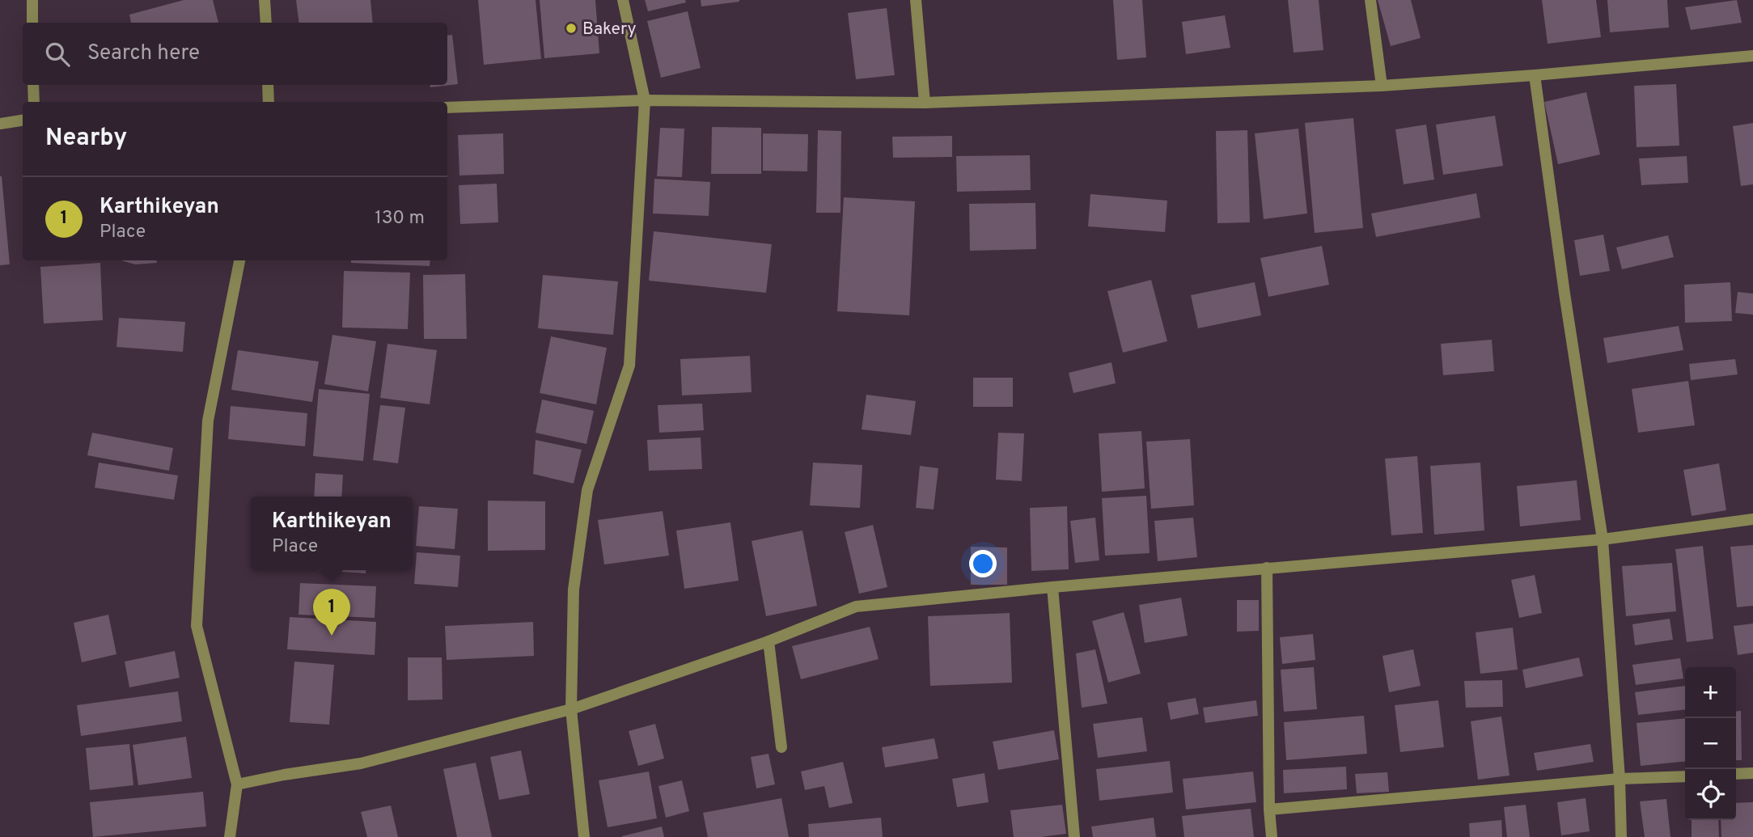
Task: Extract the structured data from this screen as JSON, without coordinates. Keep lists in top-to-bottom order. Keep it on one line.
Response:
{"places":["Bakery"],"page":{"search":"Search here","heading":"Nearby","list":[{"mark":"1","name":"Karthikeyan","note":"Place","value":"130 m"}],"popup":["Karthikeyan","Place"],"pins":"1","map_buttons":["+","−"]}}
